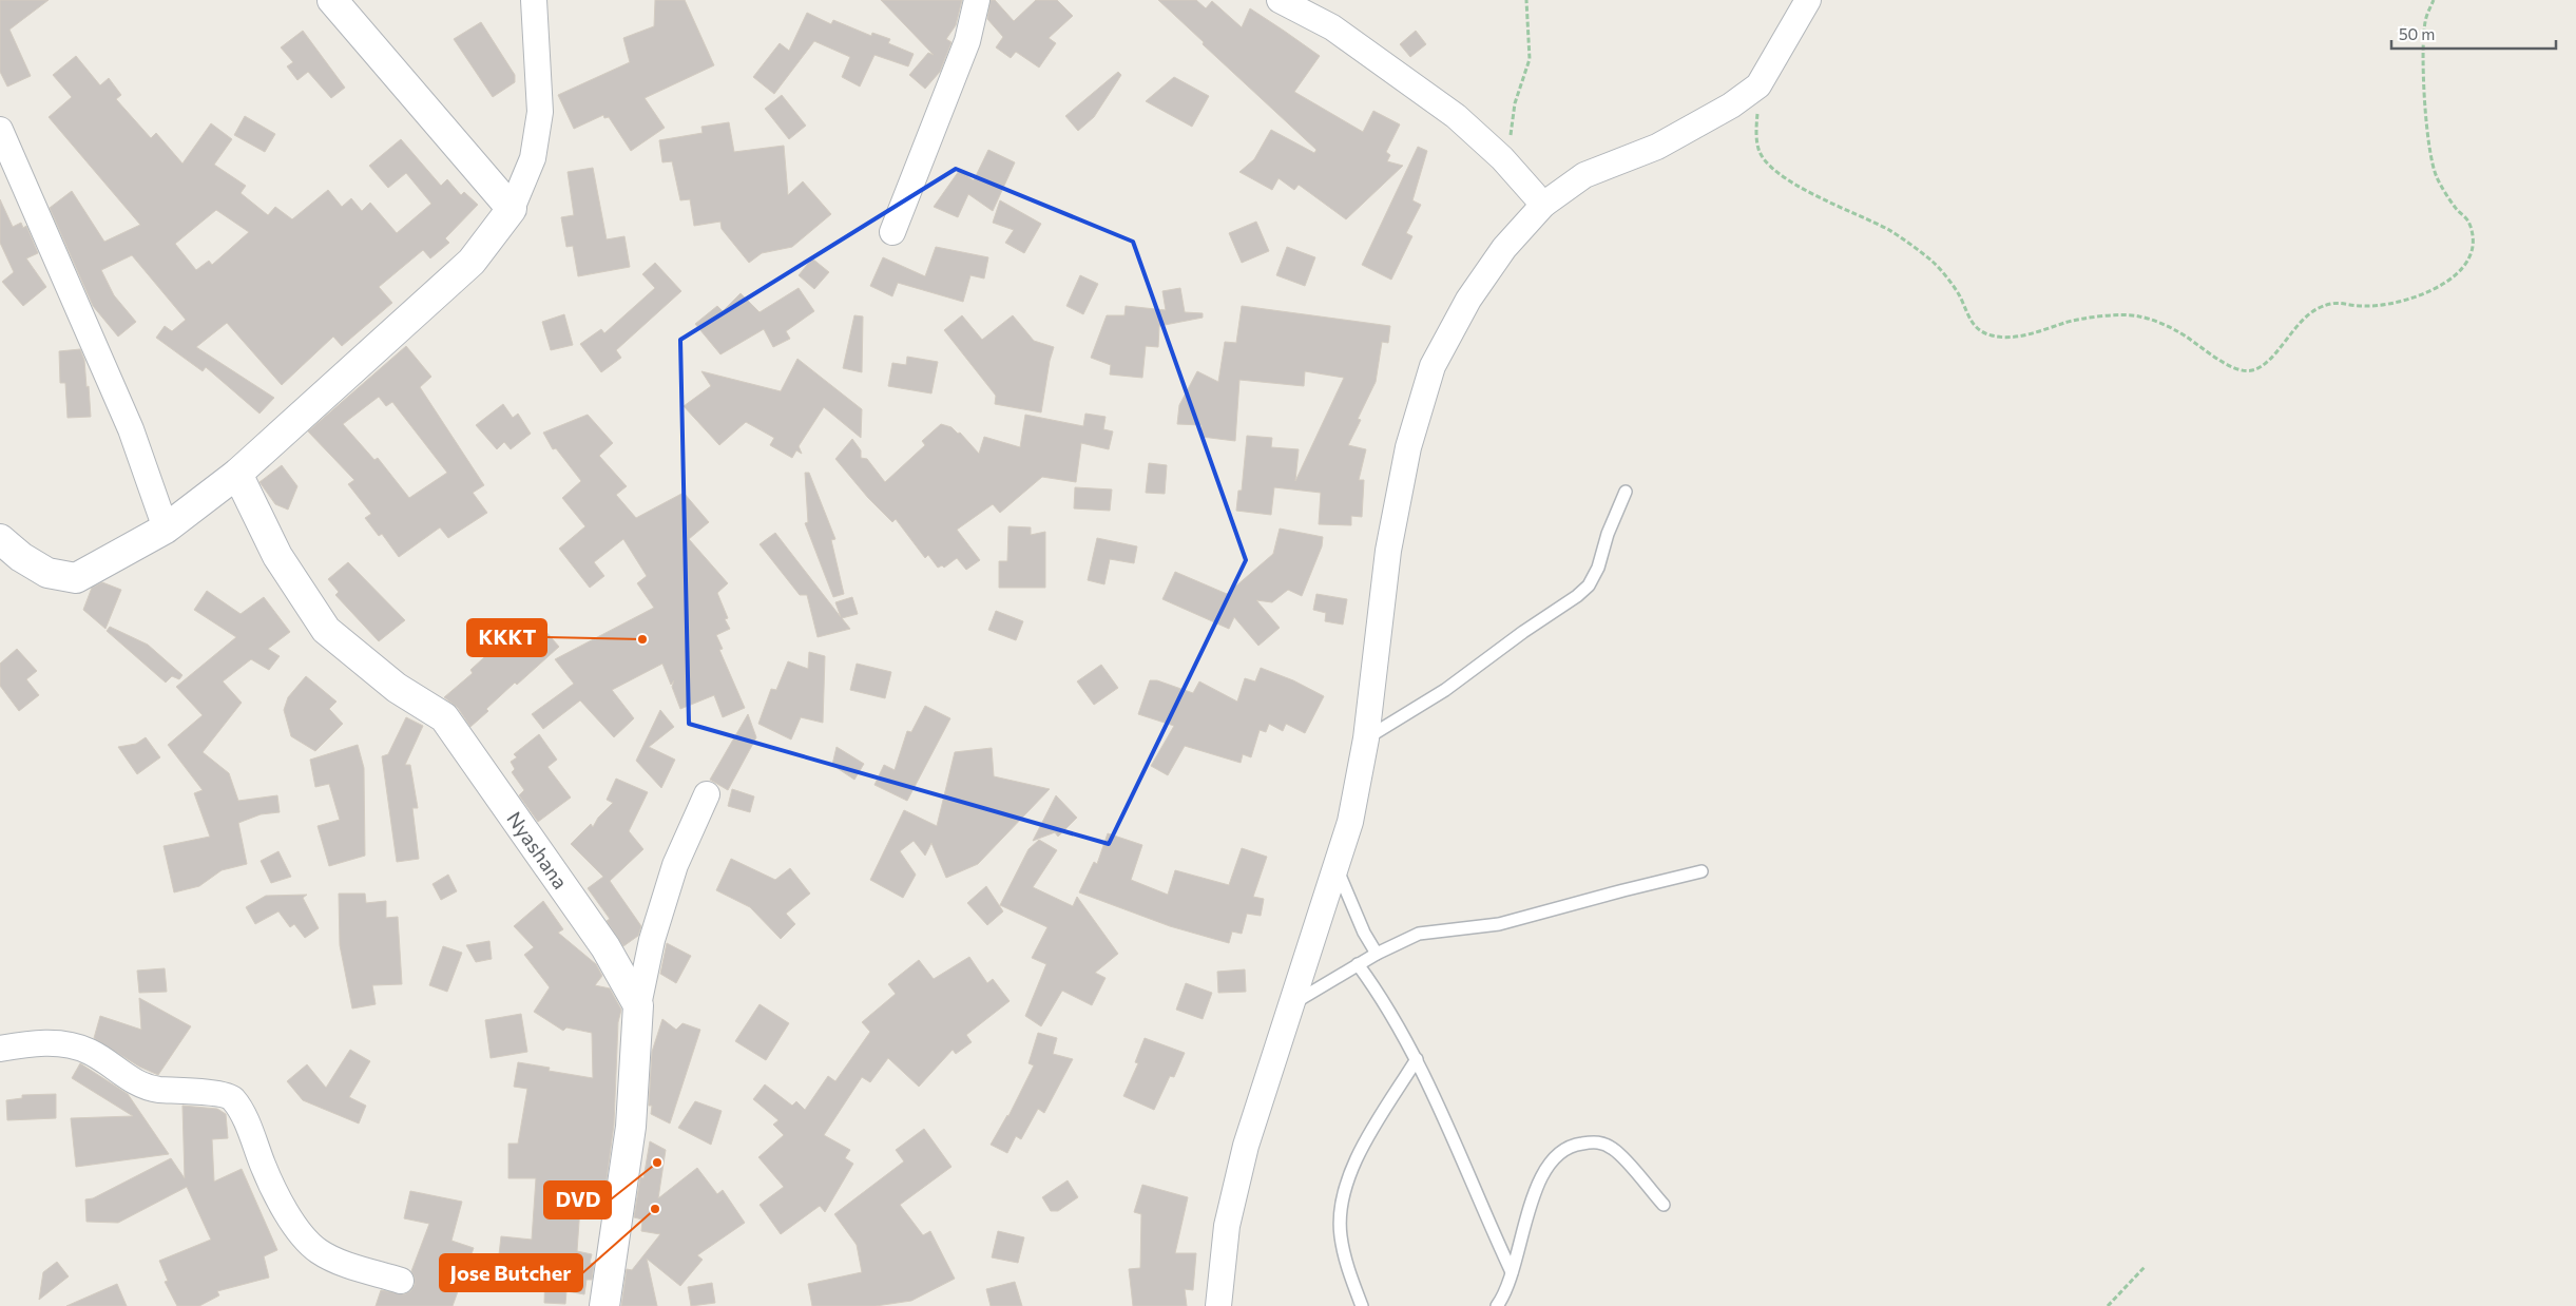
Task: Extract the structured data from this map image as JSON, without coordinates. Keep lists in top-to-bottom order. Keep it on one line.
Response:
{"streets":{"street":["Nyashana"]},"places":["KKKT","DVD","Jose Butcher"],"scale_bar":"50 m"}
